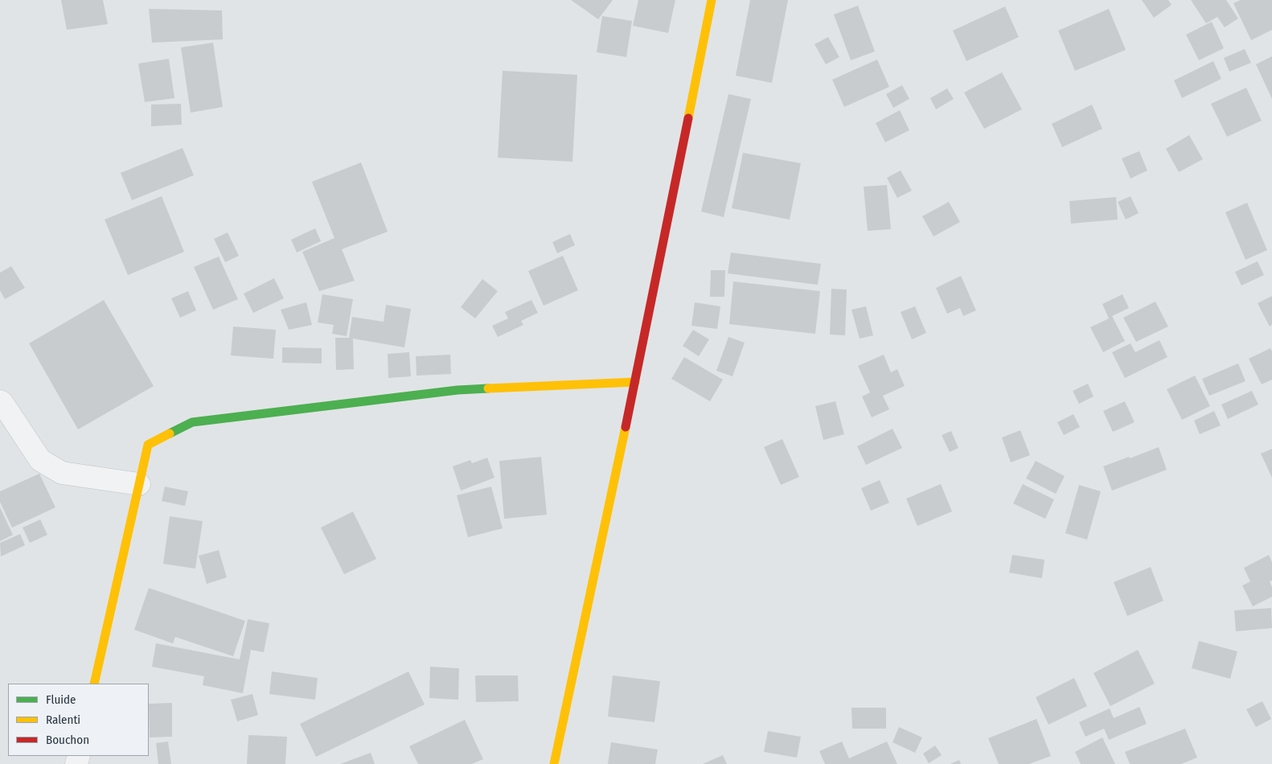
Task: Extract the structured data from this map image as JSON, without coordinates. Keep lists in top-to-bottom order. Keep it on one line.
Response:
{"legend":["Fluide","Ralenti","Bouchon"]}
